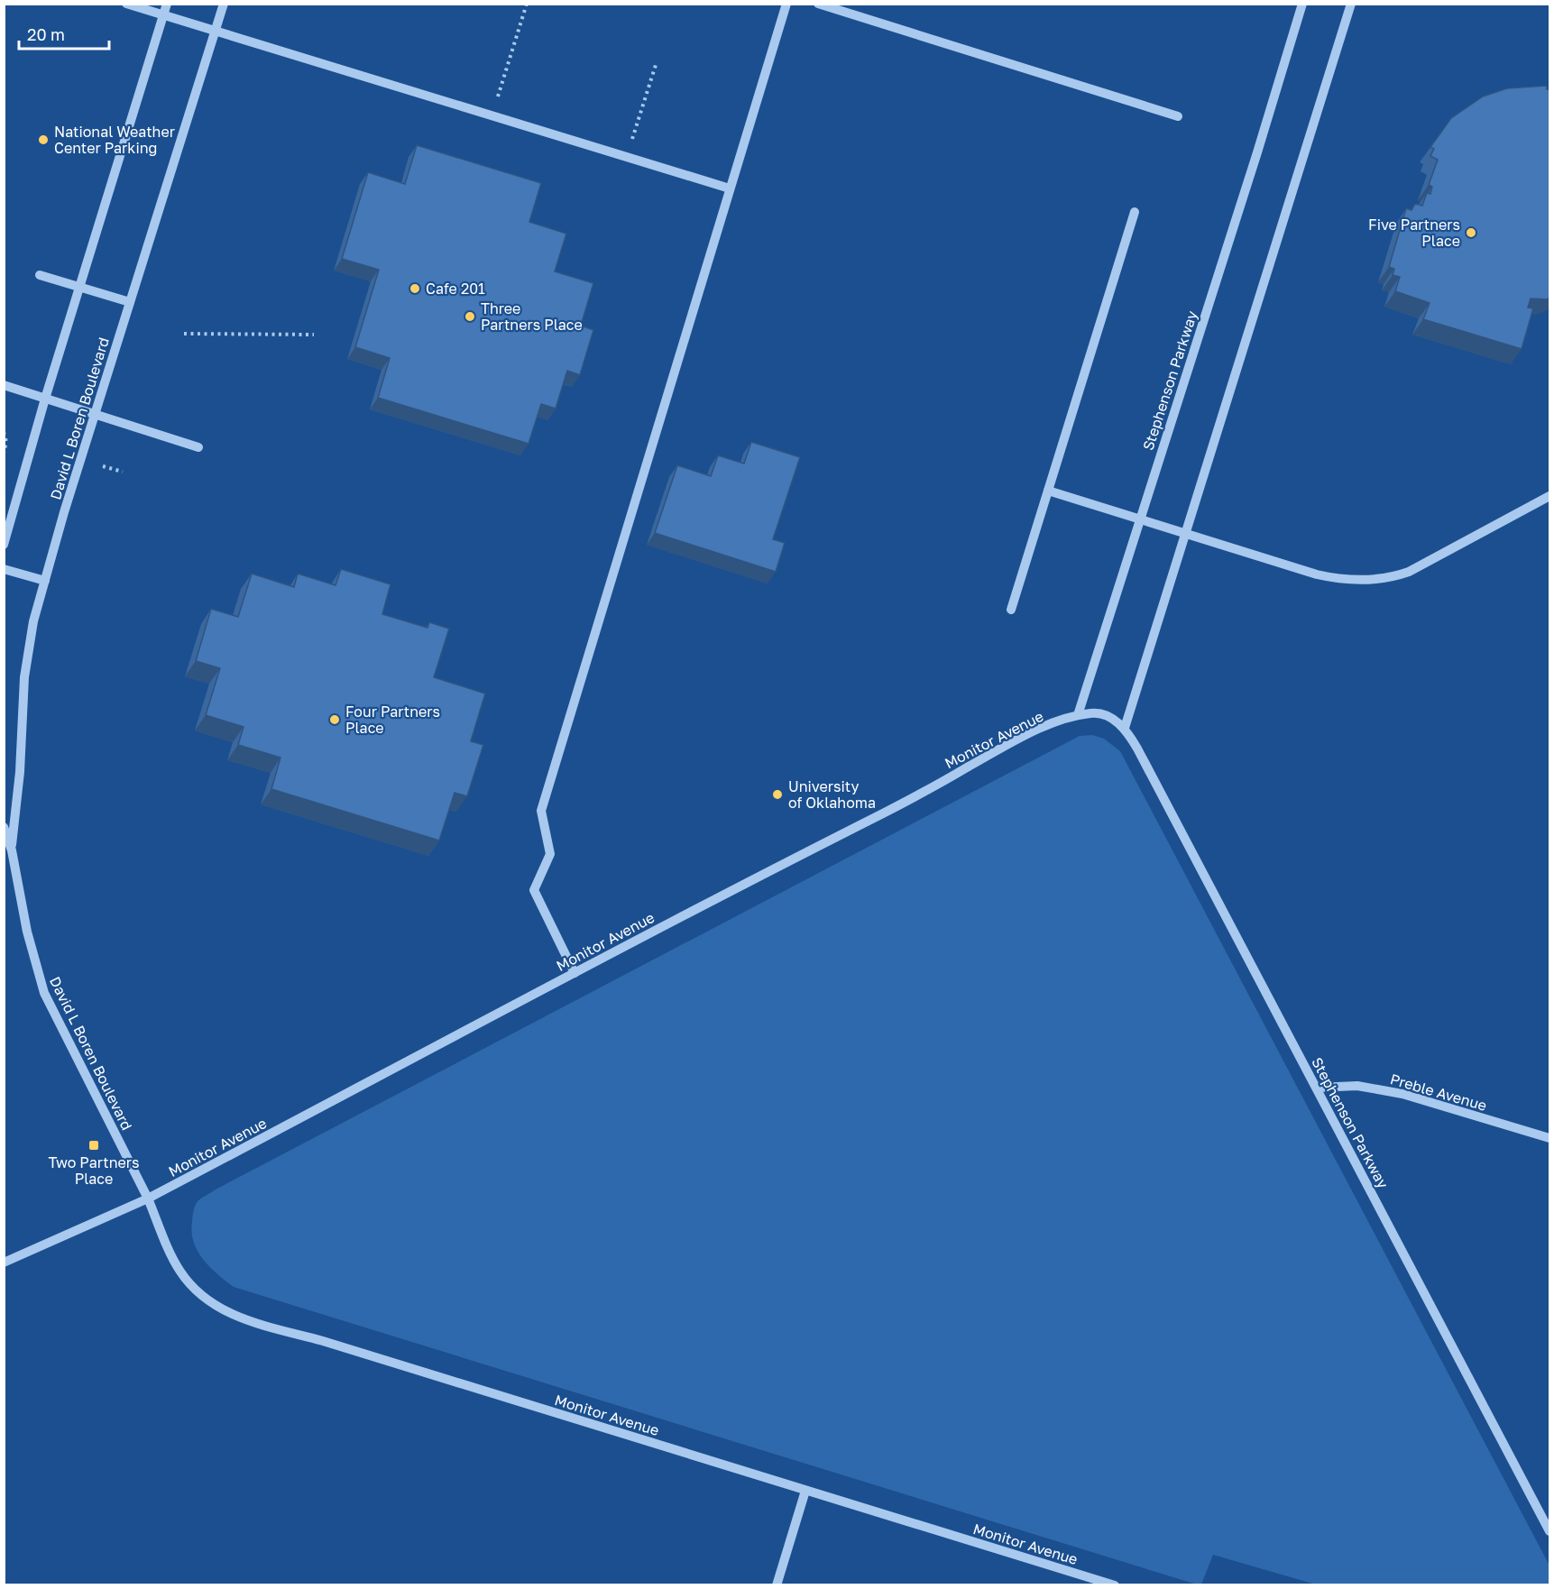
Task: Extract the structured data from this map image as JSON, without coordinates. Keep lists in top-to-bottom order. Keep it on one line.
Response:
{"streets":{"street":["Stephenson Parkway","David L Boren Boulevard","Monitor Avenue","Preble Avenue"]},"crossings":[["Stephenson Parkway","Monitor Avenue"],["Stephenson Parkway","Preble Avenue"],["David L Boren Boulevard","Monitor Avenue"]],"places":{"other":["National Weather Center Parking","Five Partners Place","Cafe 201","Three Partners Place","Four Partners Place","University of Oklahoma"],"transit":["Two Partners Place"]},"scale_bar":"20 m"}
